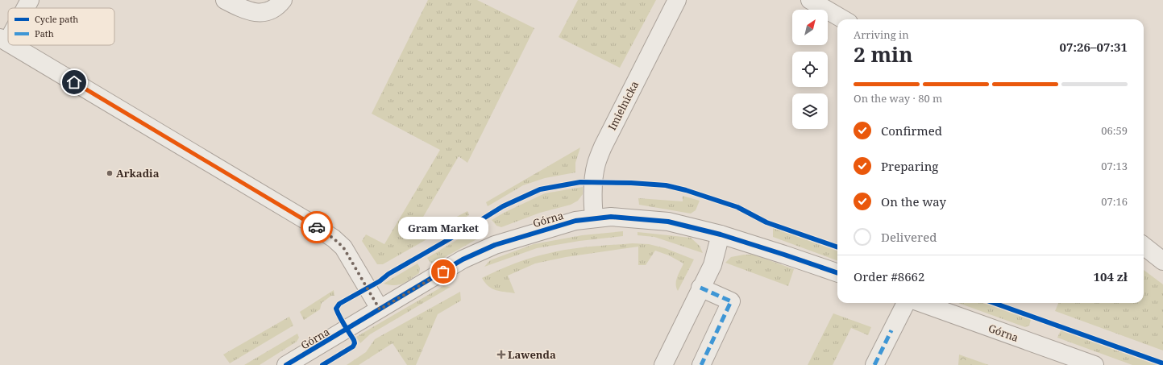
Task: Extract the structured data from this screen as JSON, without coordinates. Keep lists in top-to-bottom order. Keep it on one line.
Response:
{"streets":{"street":["Imielnicka","Górna"]},"crossings":[["Imielnicka","Górna"]],"places":{"other":["Arkadia","Gram Market"],"health":["Lawenda"]},"legend":["Cycle path","Path"],"north":"top right","page":{"heading":["2 min","Arriving in","07:26–07:31"],"panel":["Order #8662","104 zł"],"bar":"On the way · 80 m","list":[["Confirmed","06:59"],["Preparing","07:13"],["On the way","07:16"],"Delivered"],"bubble":"Gram Market"}}
